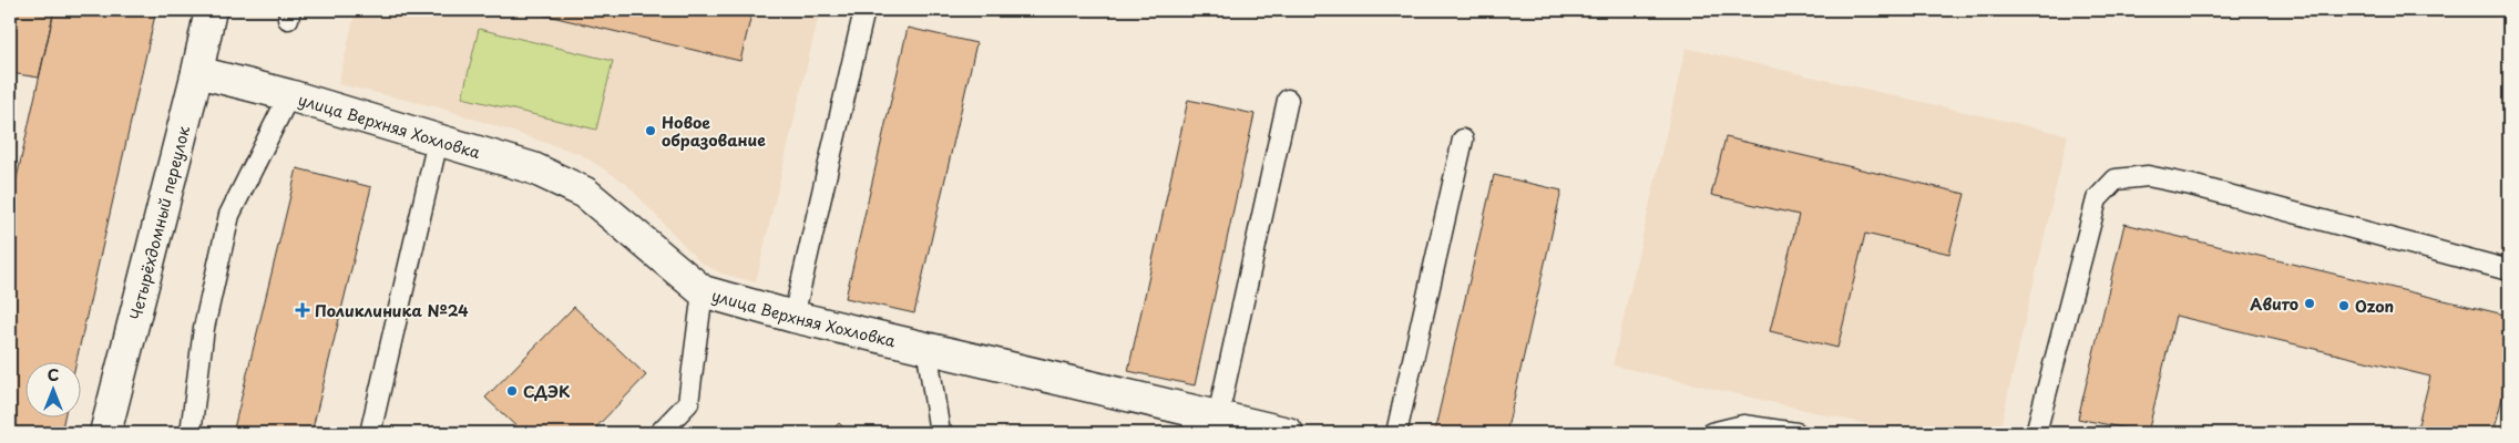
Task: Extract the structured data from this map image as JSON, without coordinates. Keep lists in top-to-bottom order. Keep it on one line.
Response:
{"streets":{"street":["улица Верхняя Хохловка","Четырёхдомный переулок"]},"crossings":[["улица Верхняя Хохловка","Четырёхдомный переулок"]],"places":{"other":["Новое образование","Авито","Ozon","СДЭК"],"health":["Поликлиника №24"]},"north":"top"}
